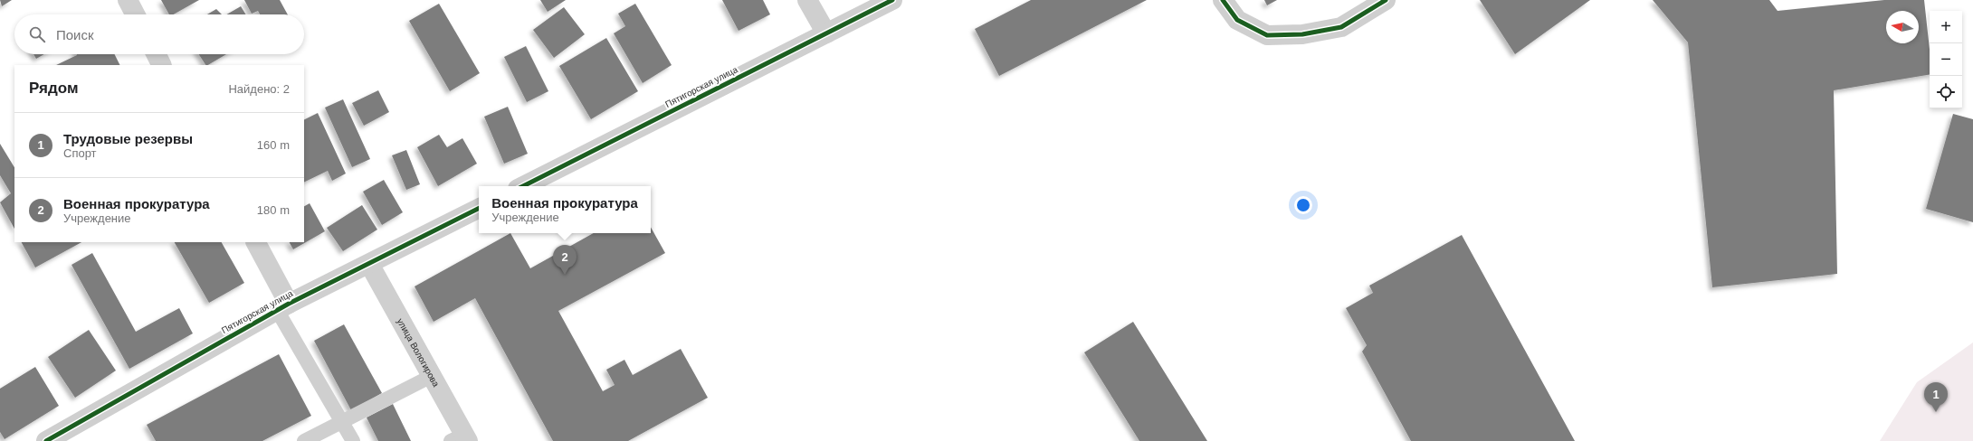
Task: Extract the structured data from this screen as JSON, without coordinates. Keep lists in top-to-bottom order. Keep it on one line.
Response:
{"streets":{"street":["Пятигорская улица","улица Вологирова"]},"crossings":[["Пятигорская улица","улица Вологирова"]],"north":"left","page":{"map_buttons":["+","−"],"search":"Поиск","heading":["Рядом","Найдено: 2"],"list":[{"mark":"1","name":"Трудовые резервы","note":"Спорт","value":"160 m"},{"mark":"2","name":"Военная прокуратура","note":"Учреждение","value":"180 m"}],"popup":["Военная прокуратура","Учреждение"],"pins":["2","1"]}}
